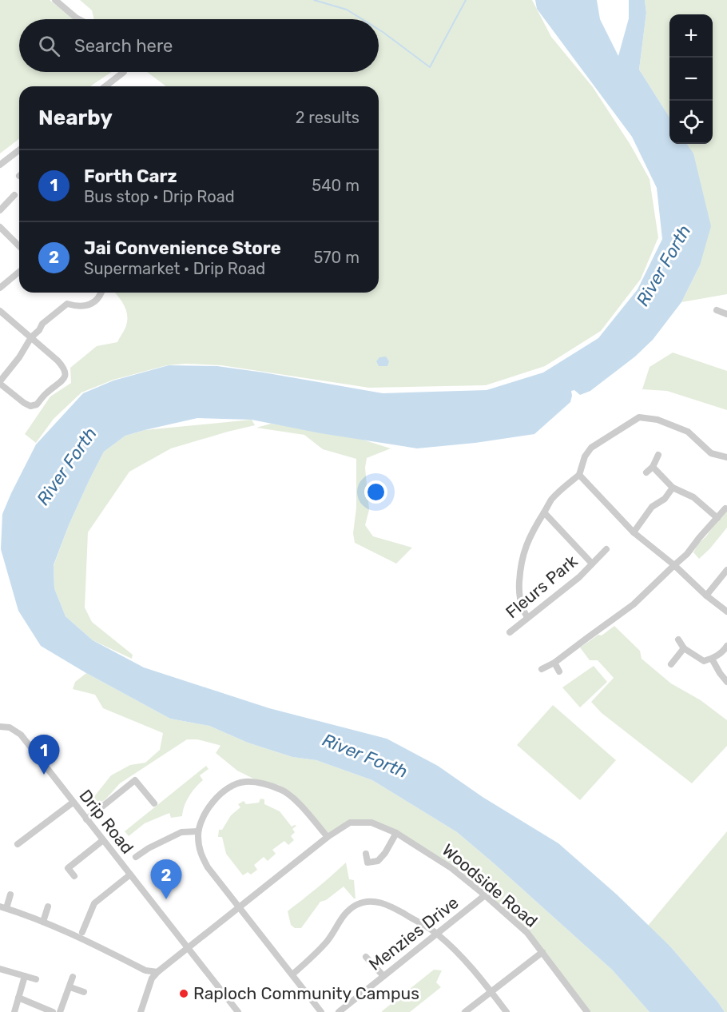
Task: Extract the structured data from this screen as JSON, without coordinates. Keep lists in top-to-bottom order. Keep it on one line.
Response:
{"streets":{"street":["Fleurs Park","Drip Road","Woodside Road","Menzies Drive"]},"crossings":[["Drip Road","Woodside Road"],["Woodside Road","Menzies Drive"]],"water":["River Forth"],"places":["Raploch Community Campus"],"page":{"map_buttons":["+","−"],"search":"Search here","heading":["Nearby","2 results"],"list":[{"mark":"1","name":"Forth Carz","note":"Bus stop · Drip Road","value":"540 m"},{"mark":"2","name":"Jai Convenience Store","note":"Supermarket · Drip Road","value":"570 m"}],"pins":["1","2"]}}
